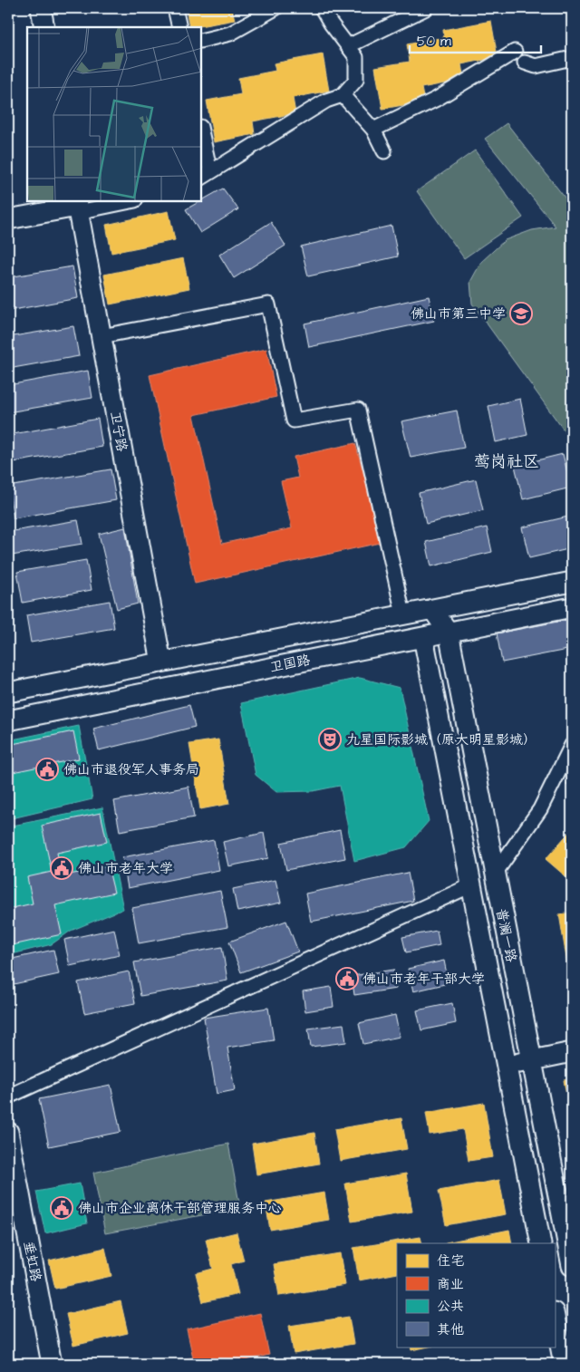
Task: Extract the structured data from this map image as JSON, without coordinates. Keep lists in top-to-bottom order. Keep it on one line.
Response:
{"streets":{"main road":["卫宁路","卫国路","普澜一路","垂虹路"]},"crossings":[["卫国路","普澜一路"]],"districts":["莺岗社区"],"places":{"school or university":["佛山市第三中学"],"theatre":["九星国际影城（原大明星影城）"],"public building":["佛山市退役军人事务局","佛山市老年大学","佛山市老年干部大学","佛山市企业离休干部管理服务中心"]},"legend":["住宅","商业","公共","其他"],"scale_bar":"50 m"}
